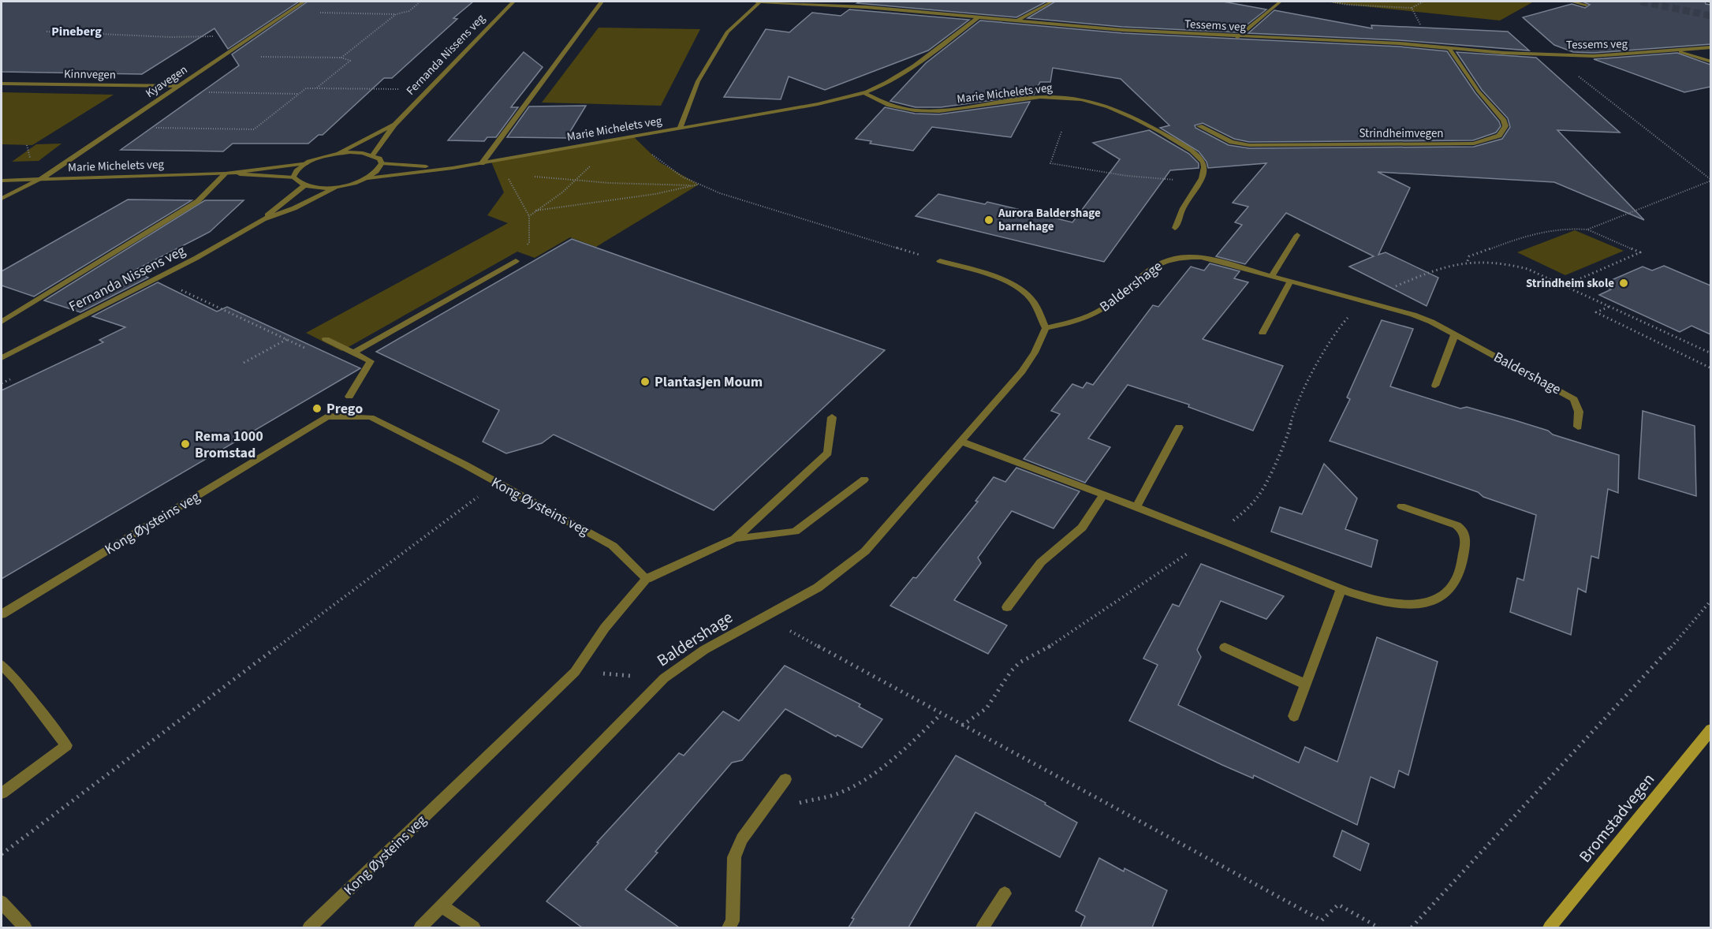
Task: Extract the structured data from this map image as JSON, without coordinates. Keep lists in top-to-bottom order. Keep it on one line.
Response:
{"streets":{"main road":["Bromstadvegen"],"street":["Tessems veg","Fernanda Nissens veg","Kinnvegen","Kyavegen","Marie Michelets veg","Strindheimvegen","Baldershage","Kong Øysteins veg"]},"crossings":[["Tessems veg","Marie Michelets veg"],["Tessems veg","Strindheimvegen"],["Fernanda Nissens veg","Marie Michelets veg"],["Kinnvegen","Kyavegen"],["Kyavegen","Marie Michelets veg"]],"districts":["Pineberg"],"places":["Aurora Baldershage barnehage","Strindheim skole","Plantasjen Moum","Prego","Rema 1000 Bromstad"]}
